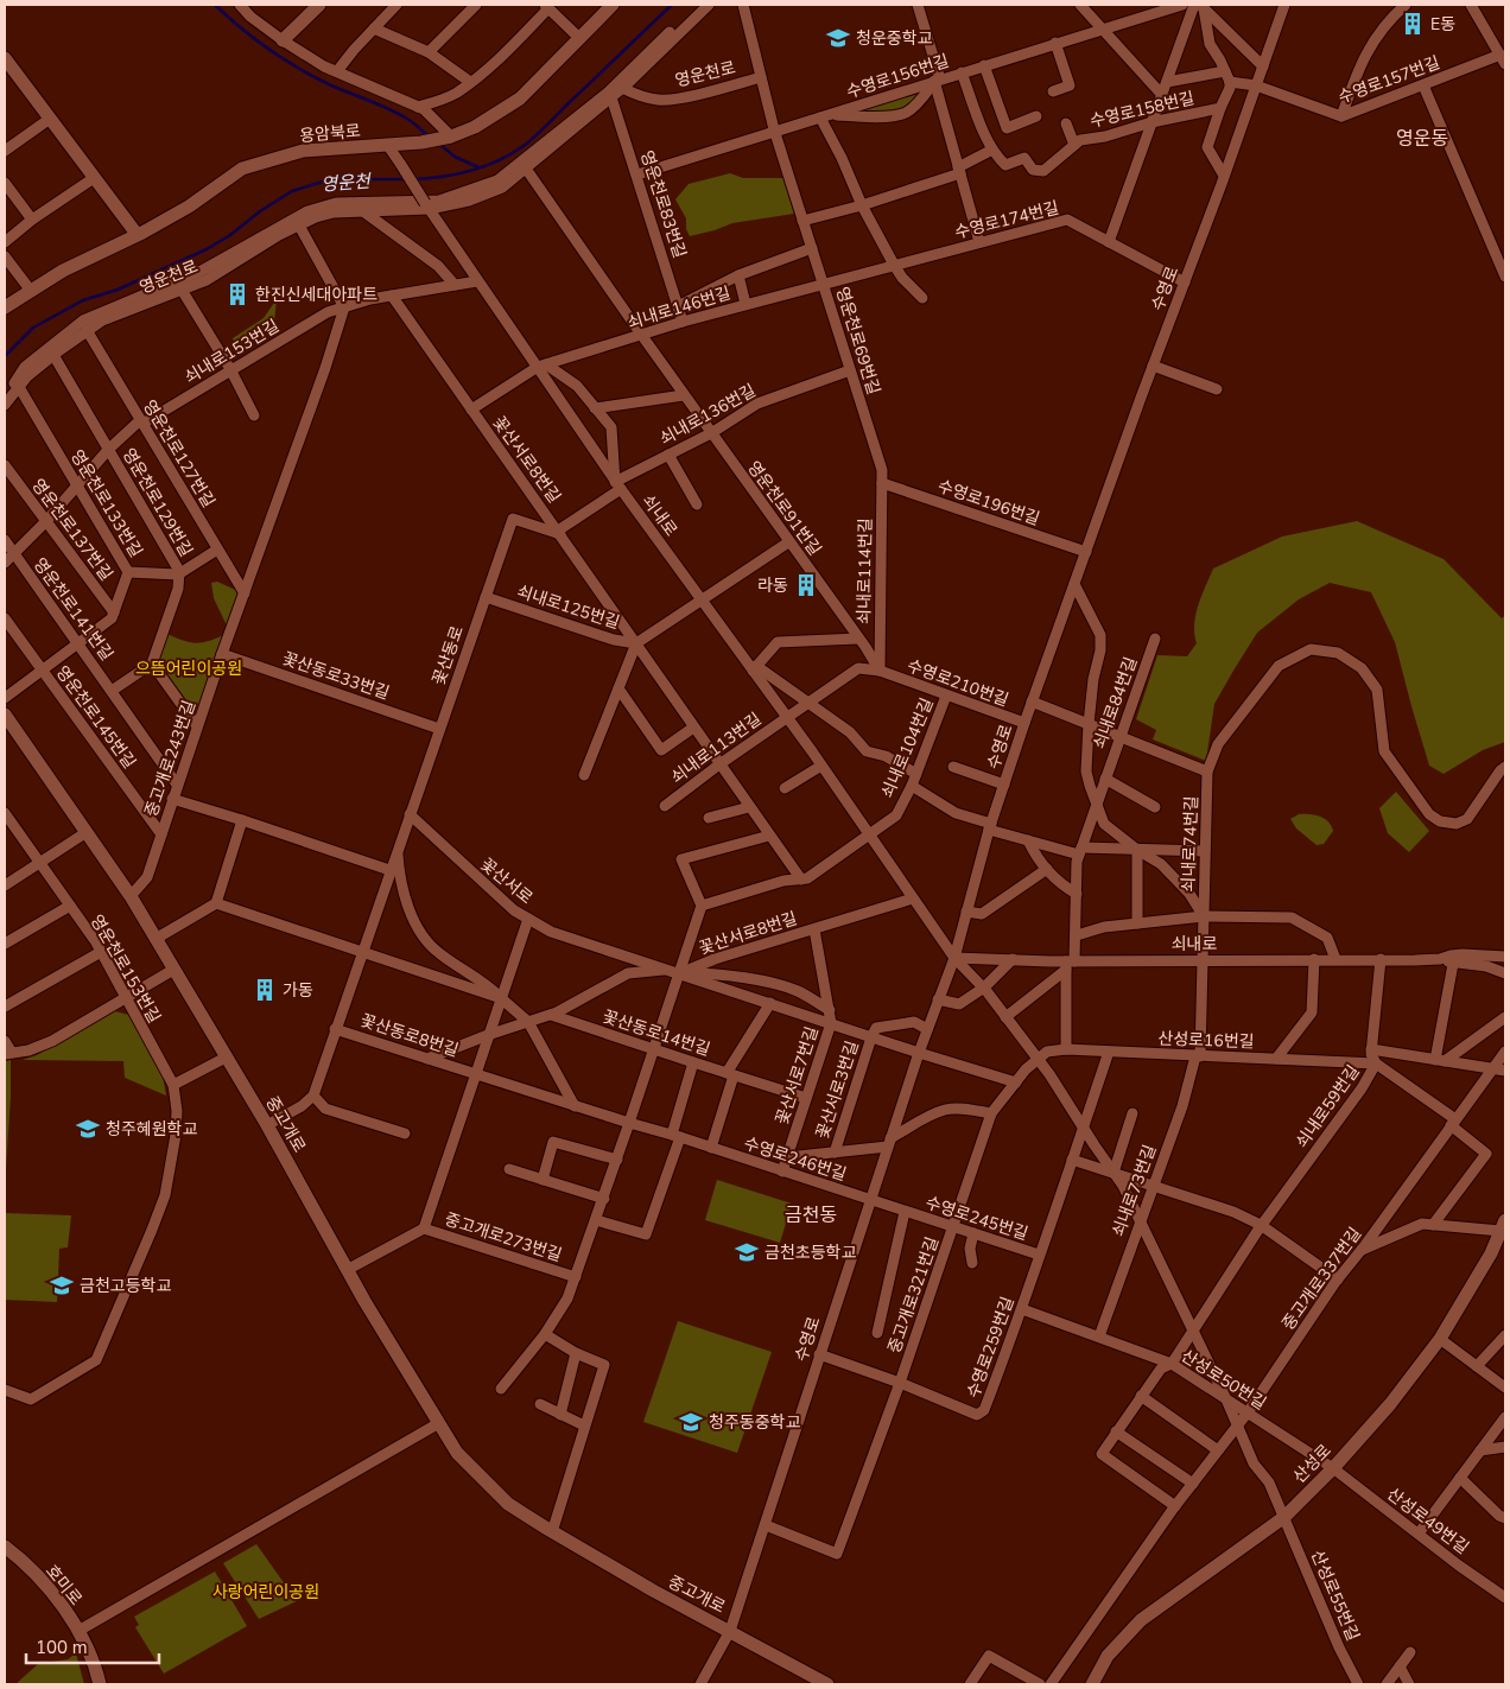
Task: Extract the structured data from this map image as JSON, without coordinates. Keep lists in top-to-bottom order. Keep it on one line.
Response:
{"streets":{"street":["영운천로","수영로156번길","수영로157번길","수영로158번길","용암북로","영운천로83번길","수영로174번길","수영로","쇠내로146번길","영운천로69번길","쇠내로153번길","쇠내로136번길","영운천로127번길","꽃산서로8번길","영운천로129번길","수영로196번길","영운천로133번길","영운천로91번길","쇠내로","영운천로137번길","쇠내로114번길","쇠내로125번길","영운천로141번길","꽃산동로","꽃산동로33번길","수영로210번길","쇠내로84번길","영운천로145번길","쇠내로113번길","쇠내로104번길","중고개로243번길","쇠내로74번길","꽃산서로","영운천로153번길","꽃산동로14번길","꽃산동로8번길","산성로16번길","꽃산서로7번길","꽃산서로3번길","쇠내로59번길","중고개로","수영로246번길","쇠내로73번길","수영로245번길","중고개로273번길","중고개로337번길","중고개로321번길","수영로259번길","산성로50번길","산성로","산성로49번길","호미로","산성로55번길"]},"crossings":[["영운천로","영운천로83번길"],["영운천로","영운천로69번길"],["영운천로","영운천로127번길"],["영운천로","영운천로129번길"],["영운천로","영운천로133번길"],["영운천로","영운천로91번길"],["영운천로","쇠내로"],["수영로156번길","영운천로69번길"],["수영로157번길","수영로"],["수영로158번길","수영로"],["용암북로","쇠내로"],["영운천로83번길","쇠내로146번길"],["수영로174번길","수영로"],["수영로174번길","쇠내로146번길"],["수영로174번길","영운천로69번길"],["수영로","수영로196번길"],["수영로","쇠내로"],["수영로","수영로210번길"],["수영로","꽃산서로"],["수영로","중고개로"],["수영로","수영로246번길"],["수영로","수영로245번길"],["수영로","중고개로321번길"],["수영로","수영로259번길"],["쇠내로146번길","영운천로69번길"],["쇠내로146번길","꽃산서로8번길"],["쇠내로146번길","영운천로91번길"],["쇠내로146번길","쇠내로"],["영운천로69번길","쇠내로136번길"],["영운천로69번길","쇠내로114번길"],["쇠내로153번길","영운천로127번길"],["쇠내로153번길","꽃산서로8번길"],["쇠내로153번길","영운천로129번길"],["쇠내로153번길","영운천로133번길"],["쇠내로153번길","쇠내로"],["쇠내로153번길","영운천로137번길"],["쇠내로153번길","영운천로141번길"],["쇠내로153번길","중고개로243번길"],["쇠내로136번길","꽃산서로8번길"],["쇠내로136번길","영운천로91번길"],["쇠내로136번길","쇠내로"],["쇠내로136번길","꽃산동로"],["영운천로127번길","중고개로243번길"],["꽃산서로8번길","쇠내로125번길"],["꽃산서로8번길","꽃산동로"],["꽃산서로8번길","쇠내로113번길"],["꽃산서로8번길","쇠내로104번길"],["꽃산서로8번길","꽃산서로"],["꽃산서로8번길","꽃산서로7번길"],["꽃산서로8번길","중고개로273번길"],["수영로196번길","쇠내로114번길"],["영운천로133번길","영운천로137번길"],["영운천로133번길","영운천로141번길"],["영운천로133번길","영운천로145번길"],["영운천로91번길","쇠내로114번길"],["영운천로91번길","쇠내로125번길"],["영운천로91번길","수영로210번길"],["영운천로91번길","쇠내로113번길"],["쇠내로","쇠내로125번길"],["쇠내로","쇠내로84번길"],["쇠내로","쇠내로113번길"],["쇠내로","쇠내로104번길"],["쇠내로","쇠내로74번길"],["쇠내로","쇠내로59번길"],["쇠내로","쇠내로73번길"],["쇠내로114번길","수영로210번길"],["쇠내로114번길","쇠내로113번길"],["쇠내로125번길","꽃산동로"],["영운천로141번길","중고개로243번길"],["꽃산동로","꽃산동로33번길"],["꽃산동로","꽃산서로"],["꽃산동로","꽃산동로8번길"],["꽃산동로33번길","중고개로243번길"],["수영로210번길","쇠내로113번길"],["수영로210번길","쇠내로104번길"],["쇠내로84번길","쇠내로74번길"],["쇠내로84번길","산성로16번길"],["영운천로145번길","중고개로243번길"],["중고개로243번길","중고개로"],["쇠내로74번길","쇠내로73번길"],["꽃산서로","꽃산동로14번길"],["꽃산서로","꽃산동로8번길"],["꽃산서로","꽃산서로7번길"],["꽃산서로","꽃산서로3번길"],["꽃산서로","중고개로273번길"],["꽃산서로","중고개로321번길"],["꽃산동로14번길","꽃산서로7번길"],["꽃산동로14번길","중고개로273번길"],["꽃산동로8번길","수영로246번길"],["꽃산동로8번길","중고개로273번길"],["산성로16번길","쇠내로59번길"],["산성로16번길","쇠내로73번길"],["산성로16번길","중고개로321번길"],["산성로16번길","수영로259번길"],["꽃산서로7번길","수영로246번길"],["쇠내로59번길","중고개로337번길"],["쇠내로59번길","산성로50번길"],["중고개로","중고개로273번길"],["수영로246번길","수영로245번길"],["수영로246번길","중고개로273번길"],["쇠내로73번길","산성로50번길"],["수영로245번길","중고개로321번길"],["수영로245번길","수영로259번길"],["중고개로337번길","산성로50번길"],["중고개로337번길","산성로55번길"],["중고개로321번길","수영로259번길"],["수영로259번길","산성로50번길"],["산성로50번길","산성로"],["산성로50번길","산성로49번길"],["산성로50번길","산성로55번길"],["산성로","산성로49번길"],["산성로","산성로55번길"]],"districts":["영운동","금천동"],"water":["영운천"],"parks":["으뜸어린이공원","사랑어린이공원"],"places":{"building":["E동","한진신세대아파트","라동","가동"],"school or university":["청운중학교","청주혜원학교","금천초등학교","금천고등학교","청주동중학교"]},"scale_bar":"100 m"}
